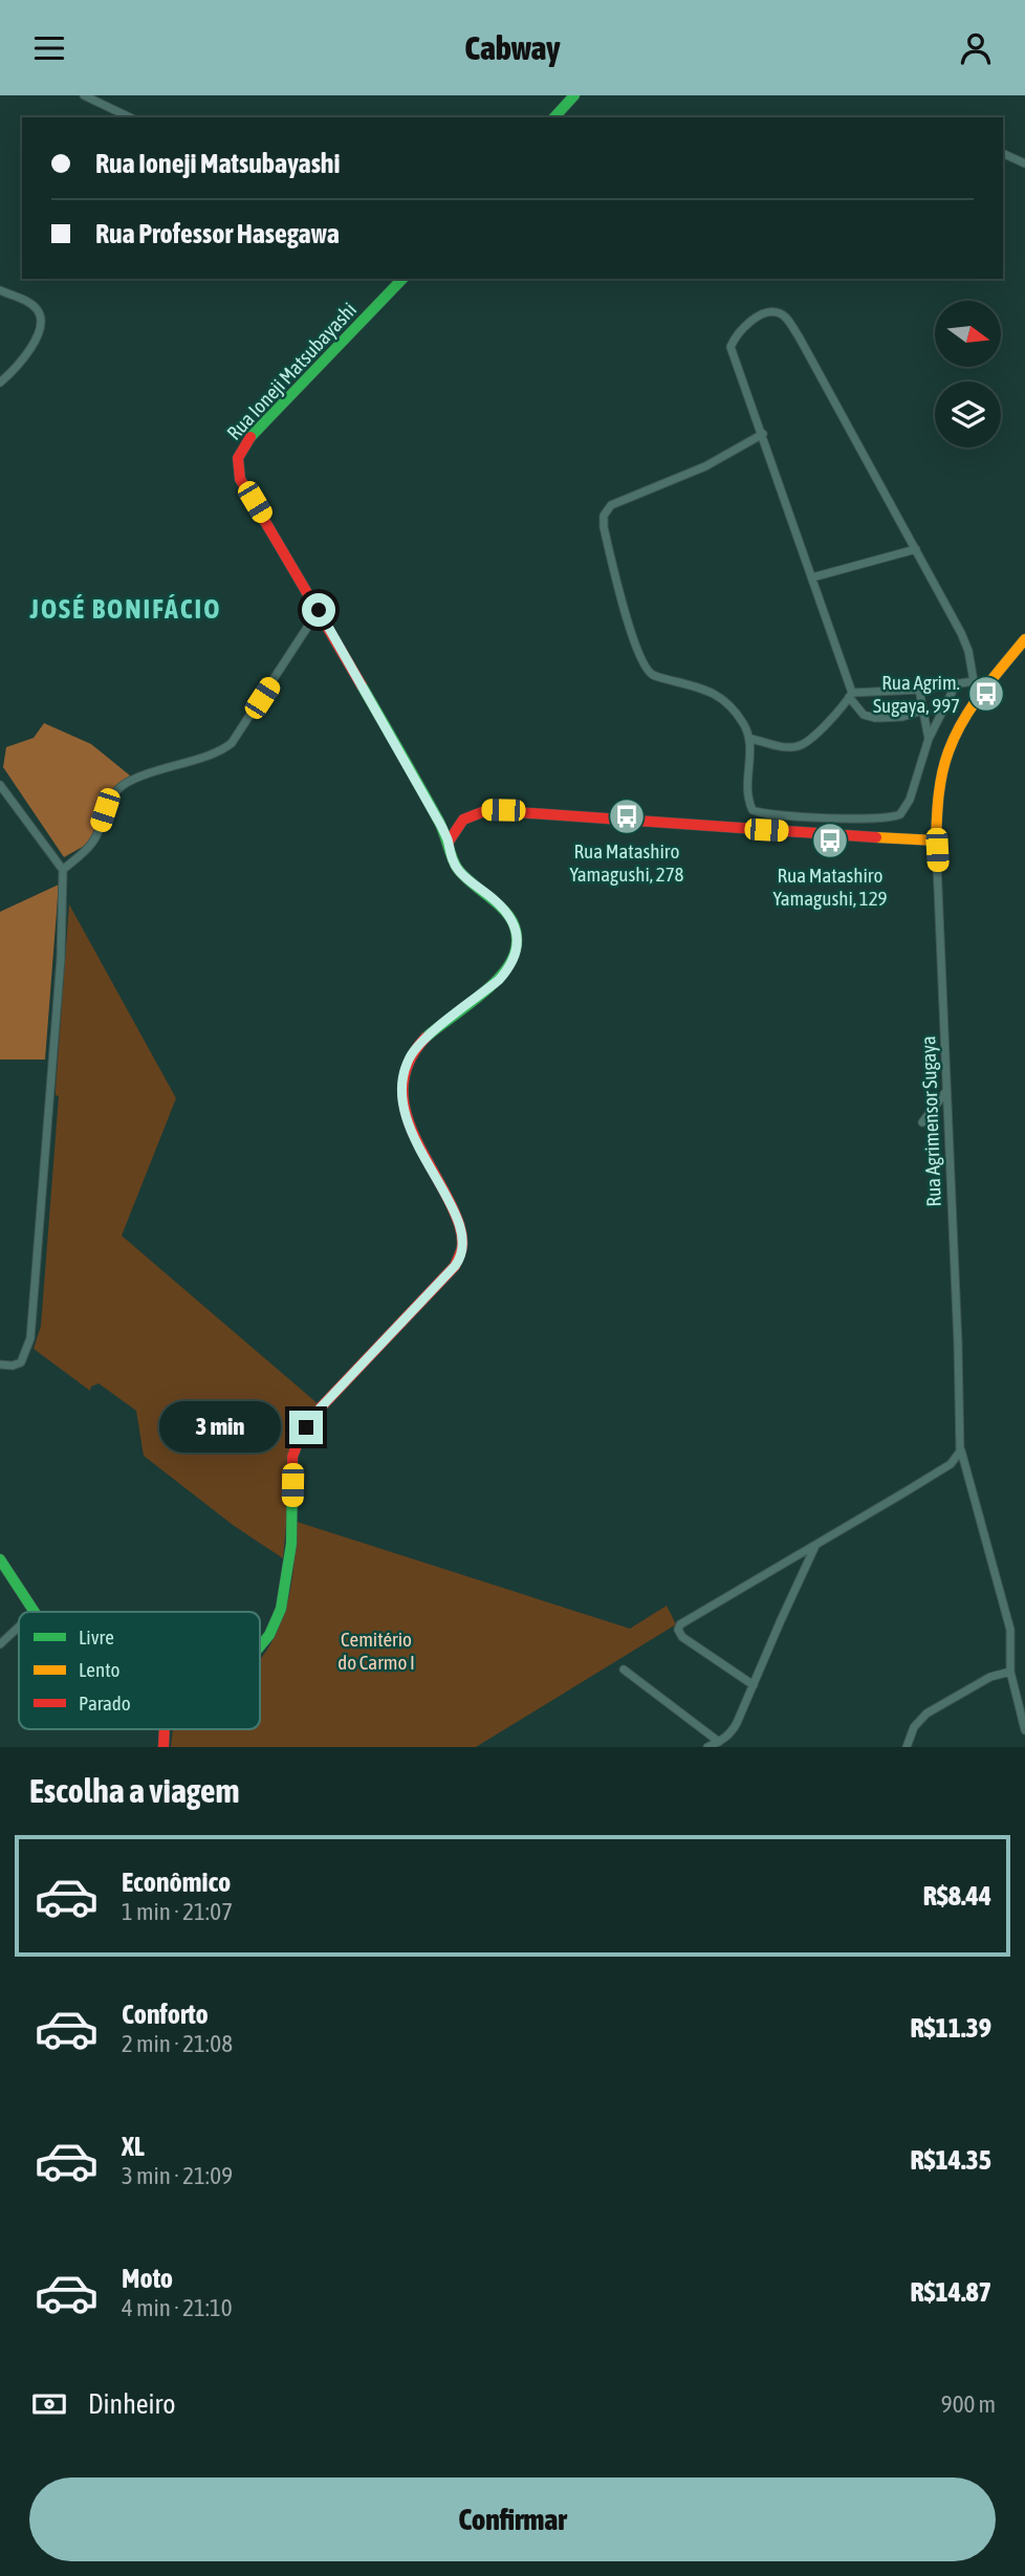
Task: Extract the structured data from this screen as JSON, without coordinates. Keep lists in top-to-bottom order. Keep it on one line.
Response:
{"streets":{"main road":["Rua Ioneji Matsubayashi","Rua Agrimensor Sugaya"]},"districts":["JOSÉ BONIFÁCIO"],"parks":["Cemitério do Carmo I"],"places":{"bus stop":["Rua Agrim. Sugaya, 997","Rua Matashiro Yamagushi, 278","Rua Matashiro Yamagushi, 129"]},"legend":["Livre","Lento","Parado"],"north":"right","page":{"header":"Cabway","banner":["Rua Ioneji Matsubayashi","Rua Professor Hasegawa"],"bubble":"3 min","heading":"Escolha a viagem","list":[{"name":"Econômico","note":"1 min · 21:07","value":"R$8.44"},{"name":"Conforto","note":"2 min · 21:08","value":"R$11.39"},{"name":"XL","note":"3 min · 21:09","value":"R$14.35"},{"name":"Moto","note":"4 min · 21:10","value":"R$14.87"}],"pay":["Dinheiro","900 m"],"buttons":"Confirmar"}}
